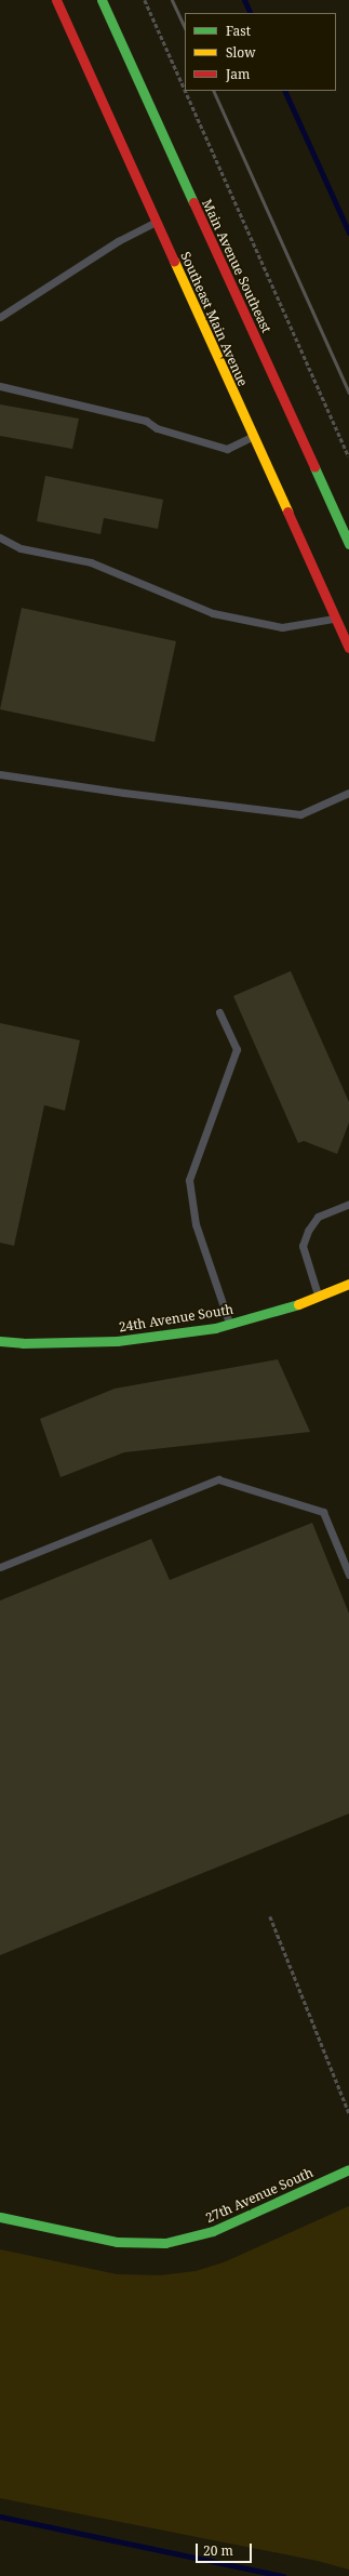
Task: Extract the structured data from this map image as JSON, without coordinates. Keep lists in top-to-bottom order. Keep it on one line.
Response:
{"streets":{"main road":["Main Avenue Southeast","Southeast Main Avenue","24th Avenue South","27th Avenue South"]},"legend":["Fast","Slow","Jam"],"scale_bar":"20 m"}
